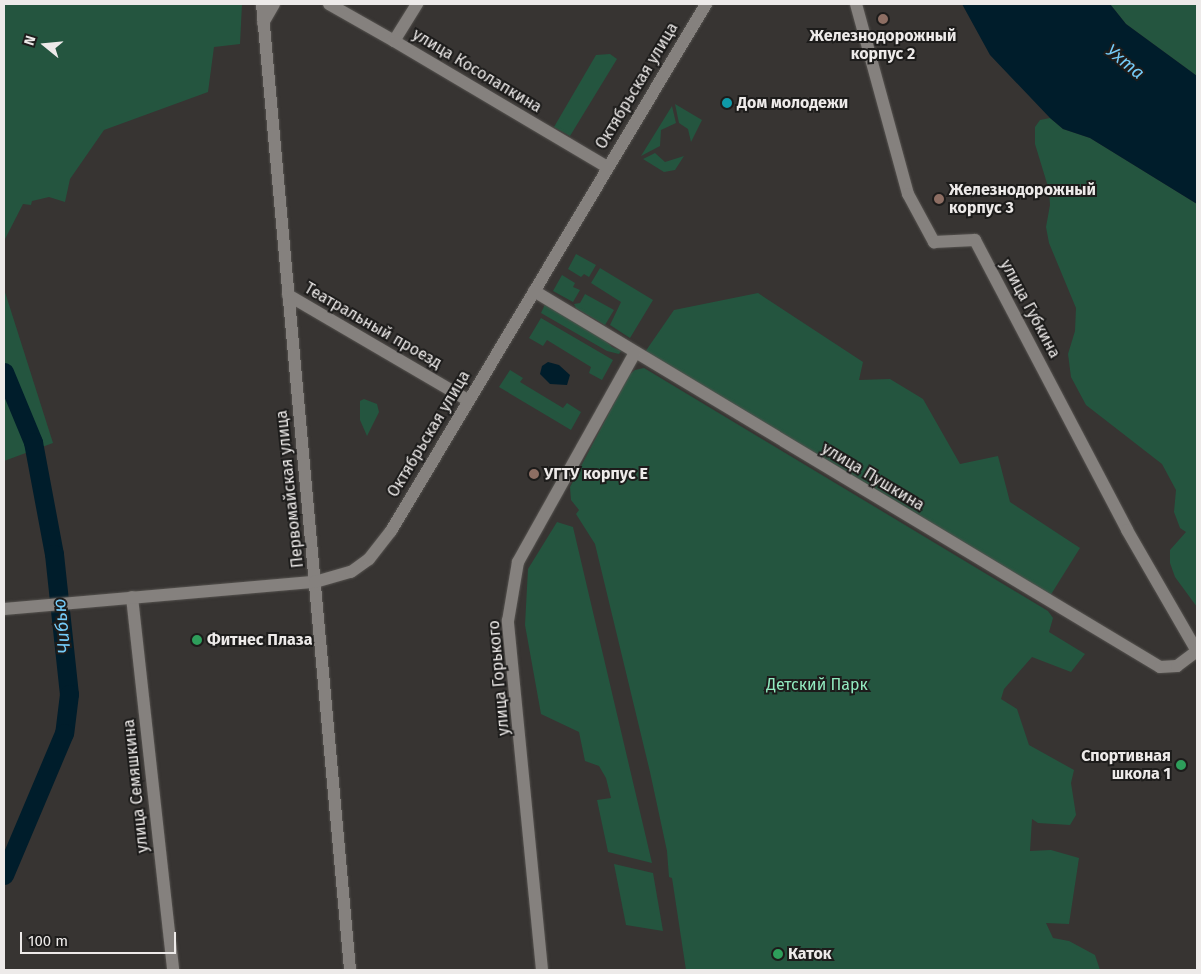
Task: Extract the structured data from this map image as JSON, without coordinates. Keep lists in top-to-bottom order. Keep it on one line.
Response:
{"streets":{"street":["улица Косолапкина","Октябрьская улица","улица Губкина","Театральный проезд","улица Пушкина","Первомайская улица","улица Горького","улица Семяшкина"]},"crossings":[["улица Косолапкина","Октябрьская улица"],["Октябрьская улица","Театральный проезд"],["Октябрьская улица","улица Пушкина"],["Октябрьская улица","Первомайская улица"],["Октябрьская улица","улица Семяшкина"],["улица Губкина","улица Пушкина"],["Театральный проезд","Первомайская улица"],["улица Пушкина","улица Горького"]],"water":["Ухта","Чибью"],"parks":["Детский Парк"],"places":["Железнодорожный корпус 2","Дом молодежи","Железнодорожный корпус 3","УГТУ корпус Е","Фитнес Плаза","Спортивная школа 1","Каток"],"scale_bar":"100 m","north":"left"}
